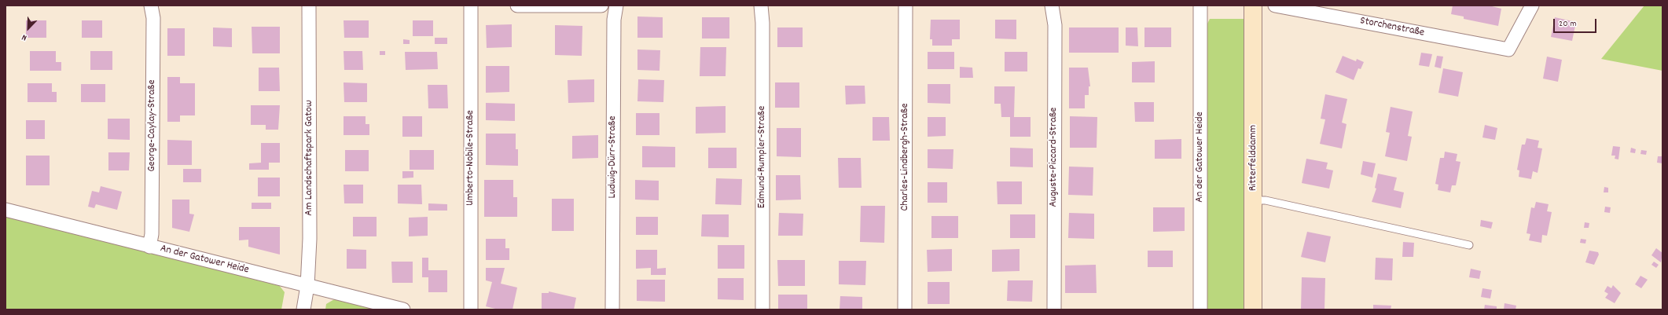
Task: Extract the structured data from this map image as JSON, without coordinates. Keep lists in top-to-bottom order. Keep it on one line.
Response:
{"streets":{"main road":["Ritterfelddamm"],"street":["Storchenstraße","George-Caylay-Straße","Ludwig-Dürr-Straße","Edmund-Rumpler-Straße","Charles-Lindbergh-Straße","Auguste-Piccard-Straße","An der Gatower Heide","Am Landschaftspark Gatow","Umberto-Nobile-Straße"]},"crossings":[["George-Caylay-Straße","An der Gatower Heide"],["An der Gatower Heide","Am Landschaftspark Gatow"]],"scale_bar":"20 m","north":"bottom left"}
